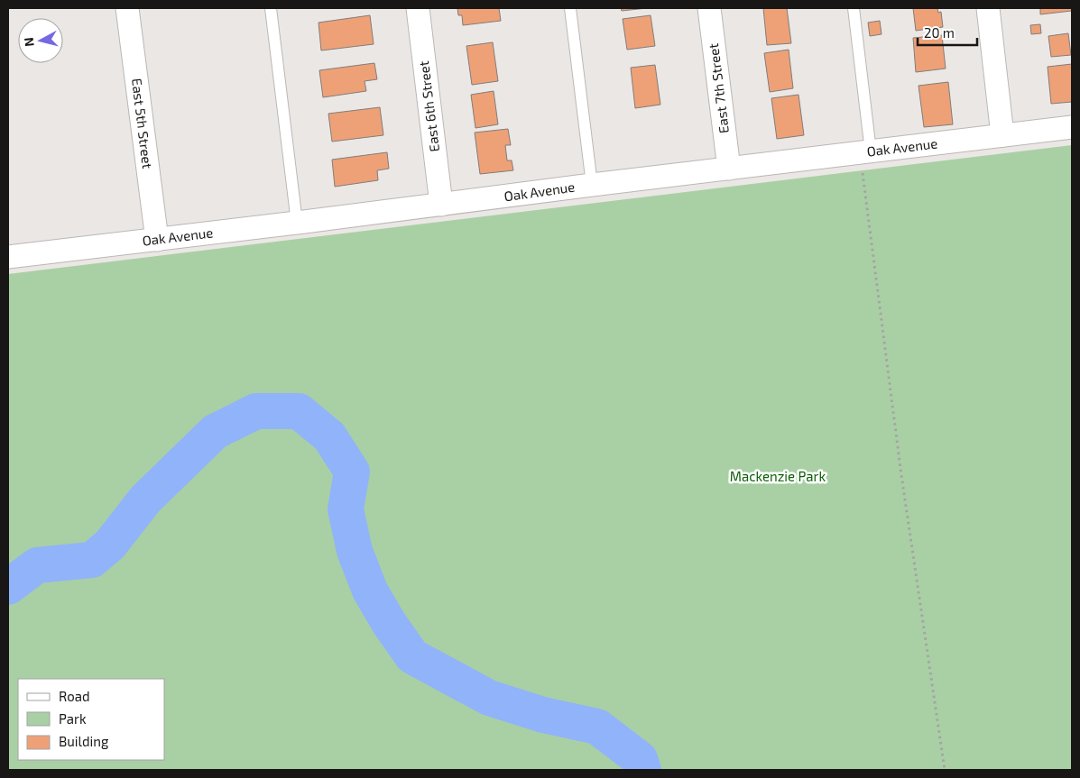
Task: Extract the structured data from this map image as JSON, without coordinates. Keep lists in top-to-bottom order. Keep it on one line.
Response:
{"streets":{"street":["East 7th Street","East 6th Street","East 5th Street","Oak Avenue"]},"crossings":[["East 7th Street","Oak Avenue"],["East 6th Street","Oak Avenue"],["East 5th Street","Oak Avenue"]],"parks":["Mackenzie Park"],"legend":["Road","Park","Building"],"scale_bar":"20 m","north":"left"}
